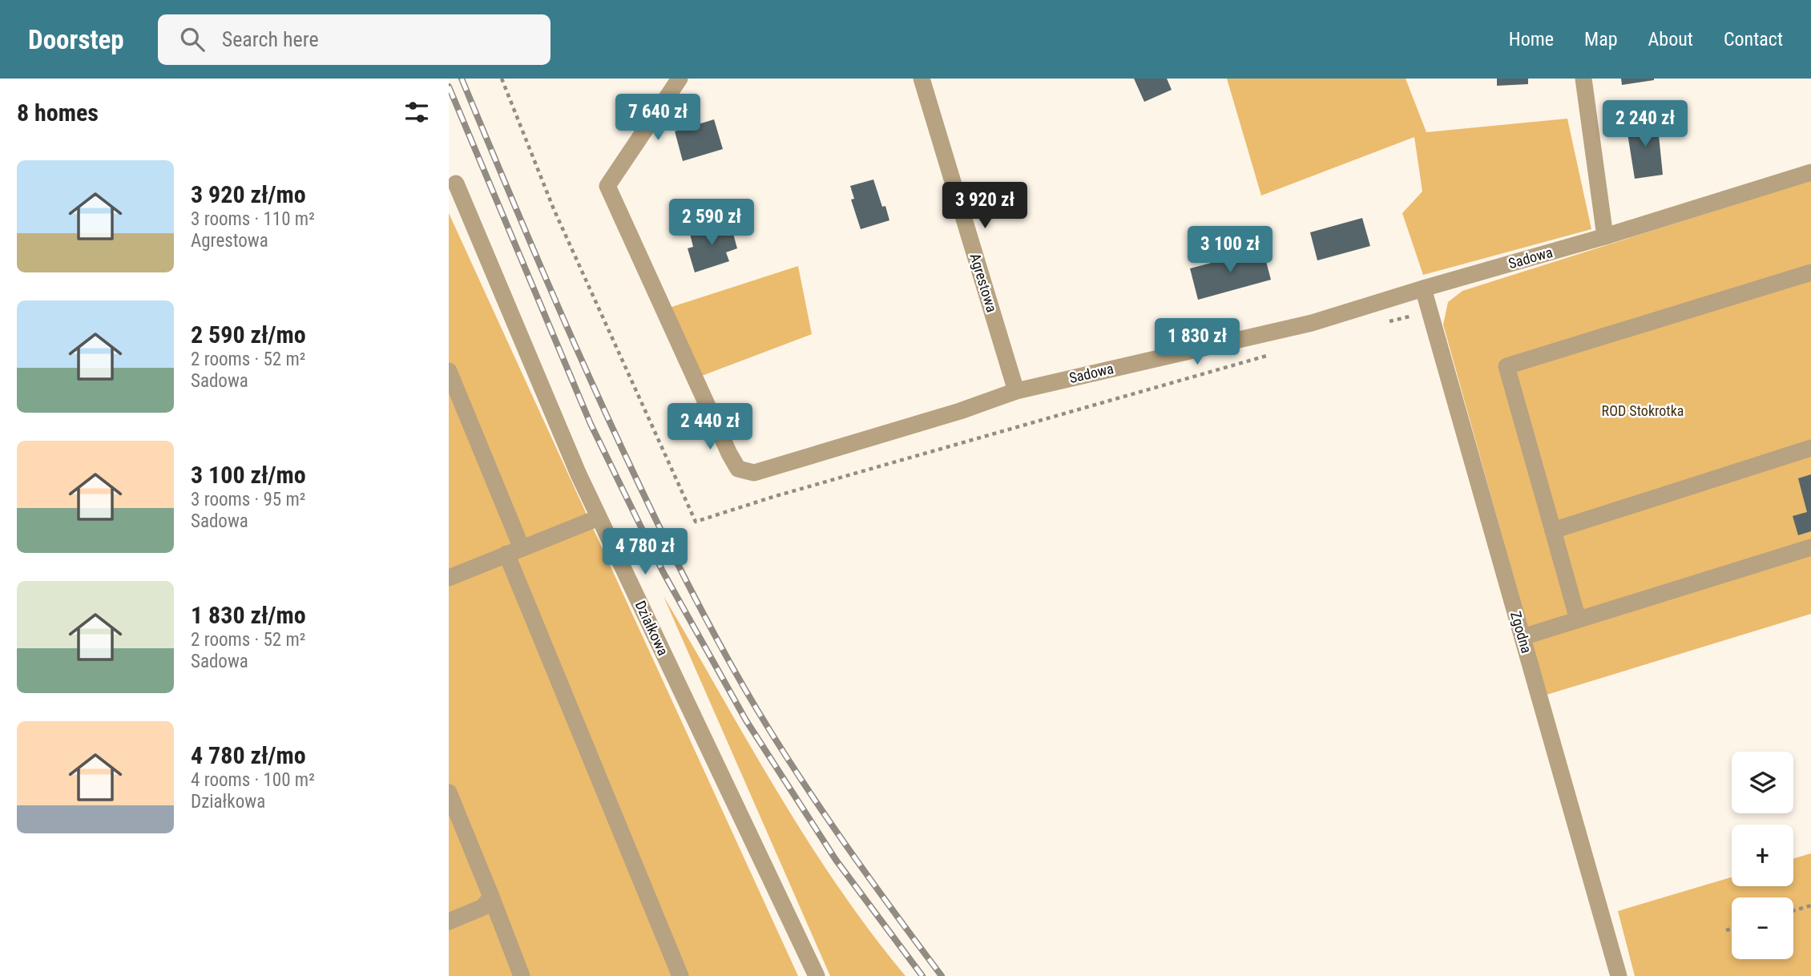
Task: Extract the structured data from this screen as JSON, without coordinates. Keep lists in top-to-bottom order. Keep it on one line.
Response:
{"streets":{"street":["Sadowa","Agrestowa","Działkowa","Zgodna"]},"crossings":[["Sadowa","Agrestowa"],["Sadowa","Zgodna"]],"parks":["ROD Stokrotka"],"page":{"header":"Doorstep","search":"Search here","nav":["Home","Map","About","Contact"],"heading":"8 homes","price":["7 640 zł","2 240 zł","3 920 zł","2 590 zł","3 100 zł","1 830 zł","2 440 zł","4 780 zł"],"list":[{"name":"3 920 zł/mo","note":"3 rooms · 110 m² · Agrestowa"},{"name":"2 590 zł/mo","note":"2 rooms · 52 m² · Sadowa"},{"name":"3 100 zł/mo","note":"3 rooms · 95 m² · Sadowa"},{"name":"1 830 zł/mo","note":"2 rooms · 52 m² · Sadowa"},{"name":"4 780 zł/mo","note":"4 rooms · 100 m² · Działkowa"}],"map_buttons":["+","−"]}}
